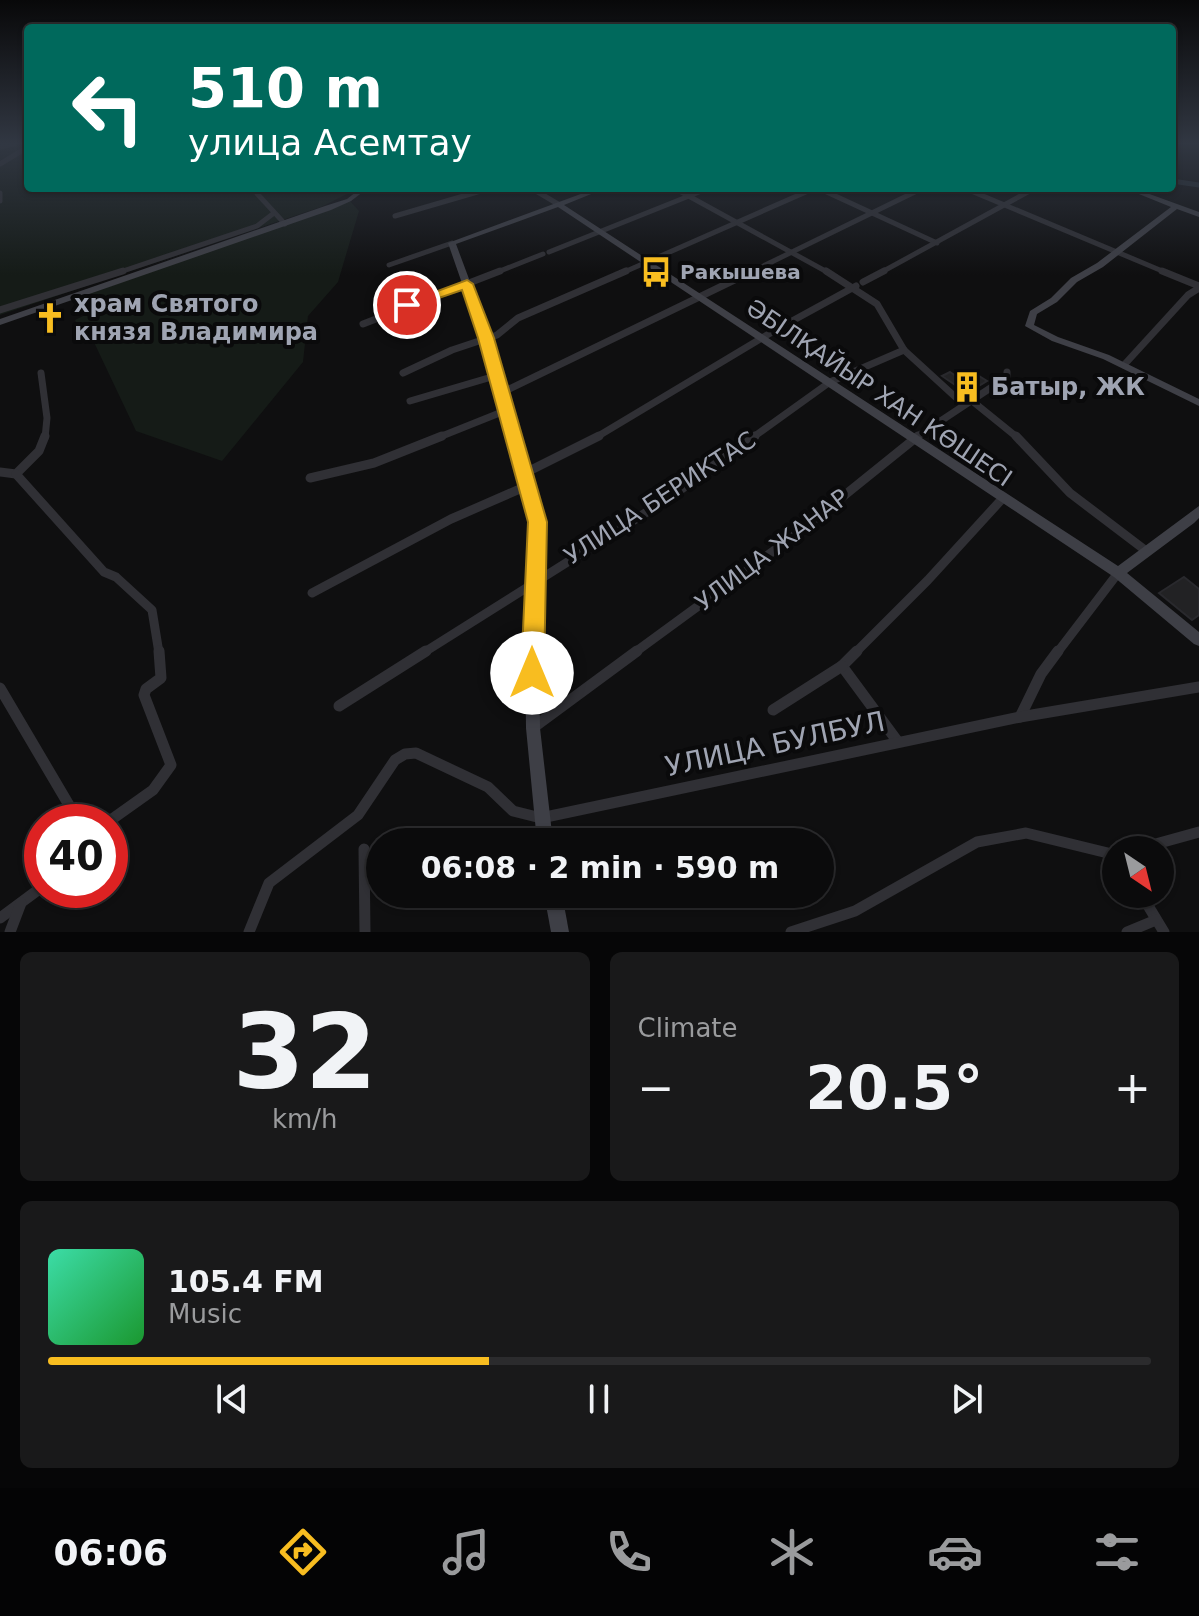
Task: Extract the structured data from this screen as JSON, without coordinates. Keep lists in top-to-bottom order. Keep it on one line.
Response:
{"streets":{"street":["ӘБІЛҚАЙЫР ХАН КӨШЕСІ","УЛИЦА БЕРИКТАС","УЛИЦА ЖАНАР","УЛИЦА БУЛБУЛ"]},"crossings":[["ӘБІЛҚАЙЫР ХАН КӨШЕСІ","УЛИЦА БЕРИКТАС"],["ӘБІЛҚАЙЫР ХАН КӨШЕСІ","УЛИЦА ЖАНАР"]],"places":{"bus stop":["Ракышева"],"church":["храм Святого князя Владимира"],"building":["Батыр, ЖК"]},"north":"bottom right","page":{"turn":["510 m","улица Асемтау"],"limit":"40","trip":"06:08 · 2 min · 590 m","tile":[["32","km/h"],"Climate"],"heat":["−","20.5°","+"],"song":["105.4 FM","Music"],"tabs":"06:06"}}
